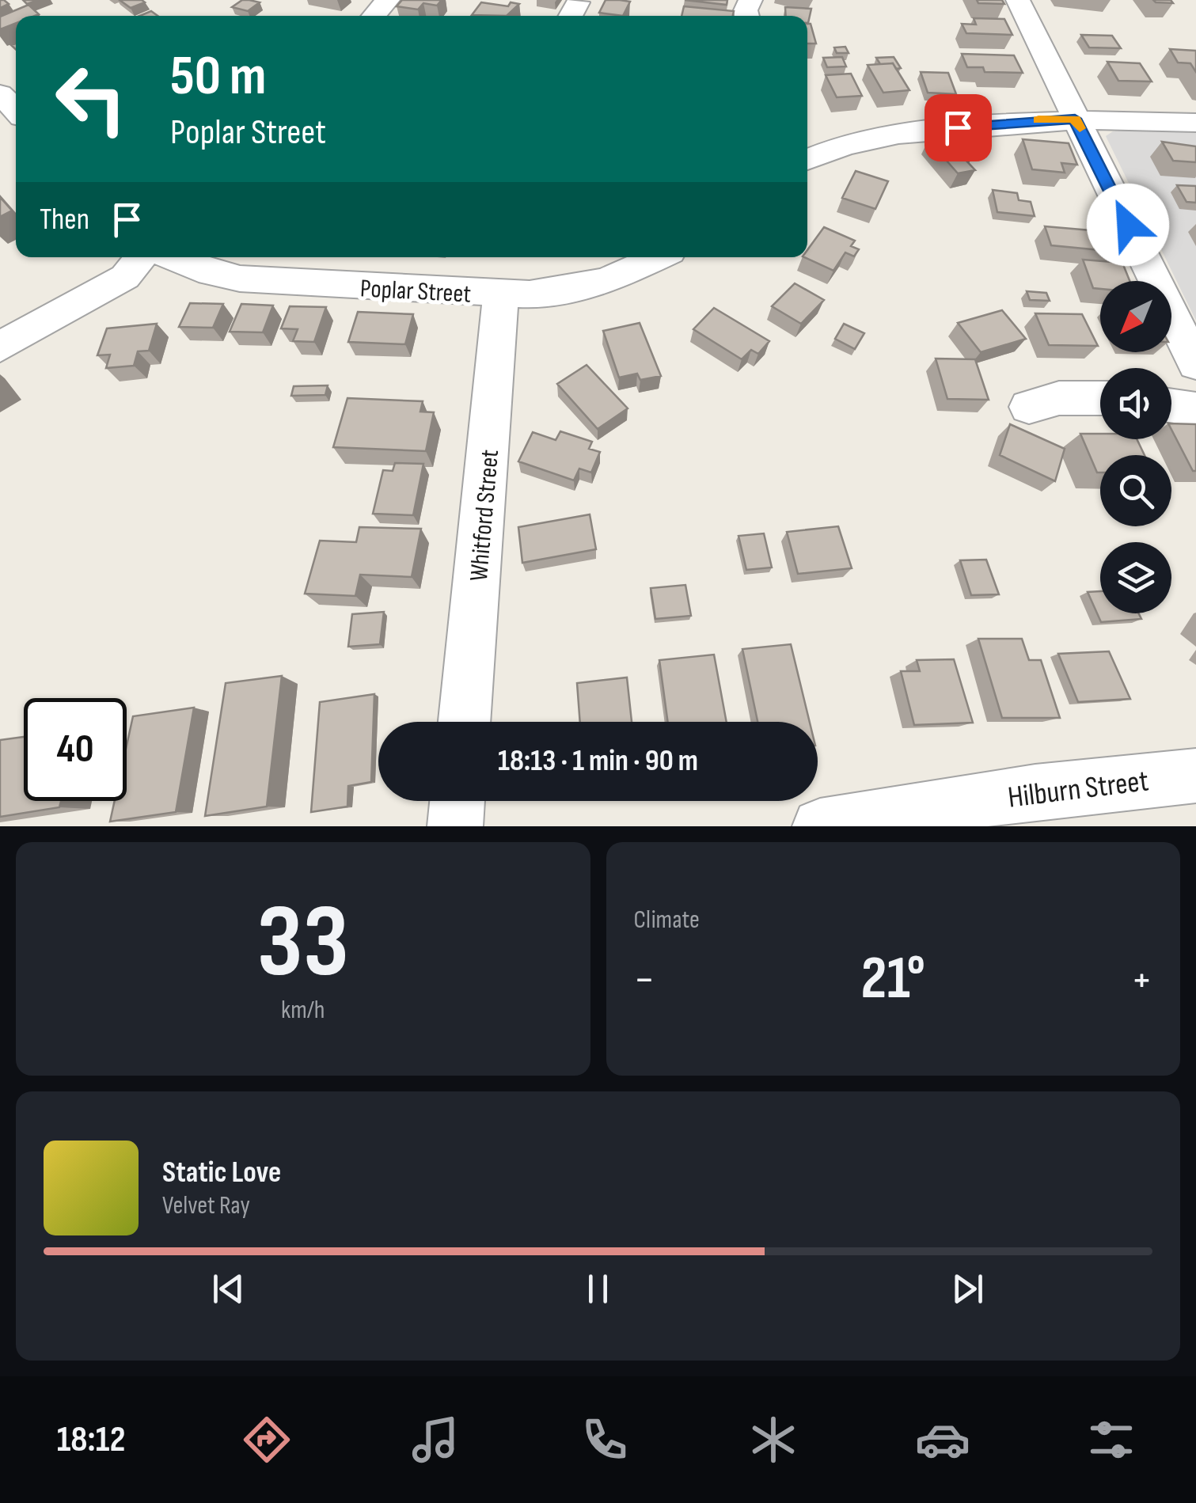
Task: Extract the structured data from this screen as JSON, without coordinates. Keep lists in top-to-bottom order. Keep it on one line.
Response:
{"streets":{"street":["Poplar Street","Whitford Street","Hilburn Street"]},"crossings":[["Poplar Street","Whitford Street"]],"north":"bottom left","page":{"turn":["50 m","Poplar Street"],"then":"Then","limit":"40","trip":"18:13 · 1 min · 90 m","tile":[["33","km/h"],"Climate"],"heat":["−","21°","+"],"song":["Static Love","Velvet Ray"],"tabs":"18:12"}}
